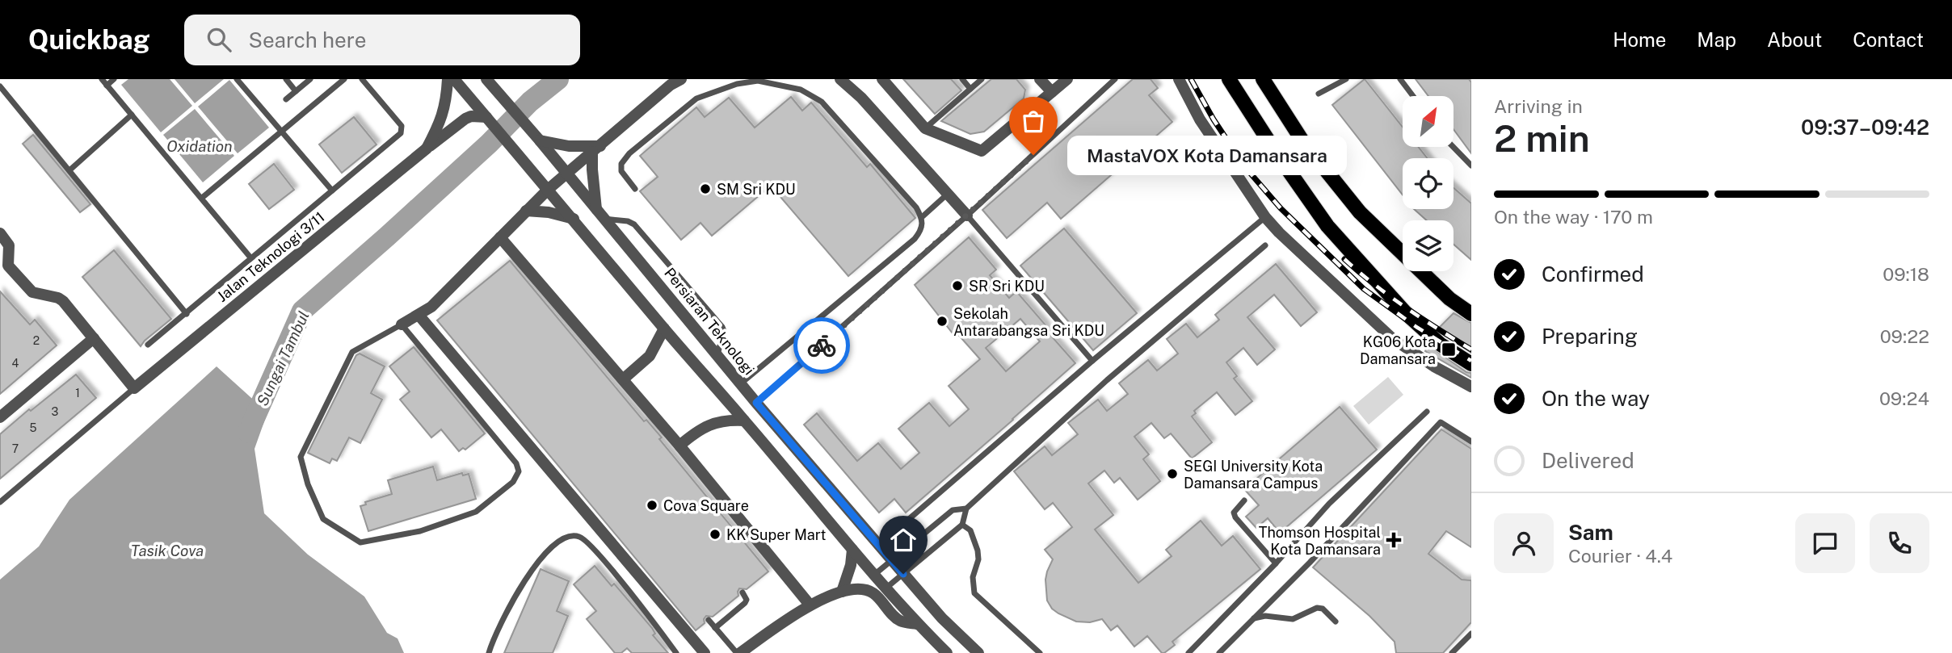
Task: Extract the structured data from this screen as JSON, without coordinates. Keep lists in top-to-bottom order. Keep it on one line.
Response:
{"streets":{"street":["Jalan Teknologi 3/11","Persiaran Teknologi"]},"water":["Oxidation","Sungai Tambul","Tasik Cova"],"places":{"other":["MastaVOX Kota Damansara","SM Sri KDU","SR Sri KDU","Sekolah Antarabangsa Sri KDU","SEGI University Kota Damansara Campus","Cova Square","KK Super Mart"],"transit":["KG06 Kota Damansara"],"health":["Thomson Hospital Kota Damansara"]},"house_numbers":["2","4","1","3","5","7"],"north":"top right","page":{"header":"Quickbag","search":"Search here","nav":["Home","Map","About","Contact"],"heading":["2 min","Arriving in","09:37–09:42"],"panel":["Sam","Courier · 4.4"],"bubble":"MastaVOX Kota Damansara","bar":"On the way · 170 m","list":[["Confirmed","09:18"],["Preparing","09:22"],["On the way","09:24"],"Delivered"]}}
